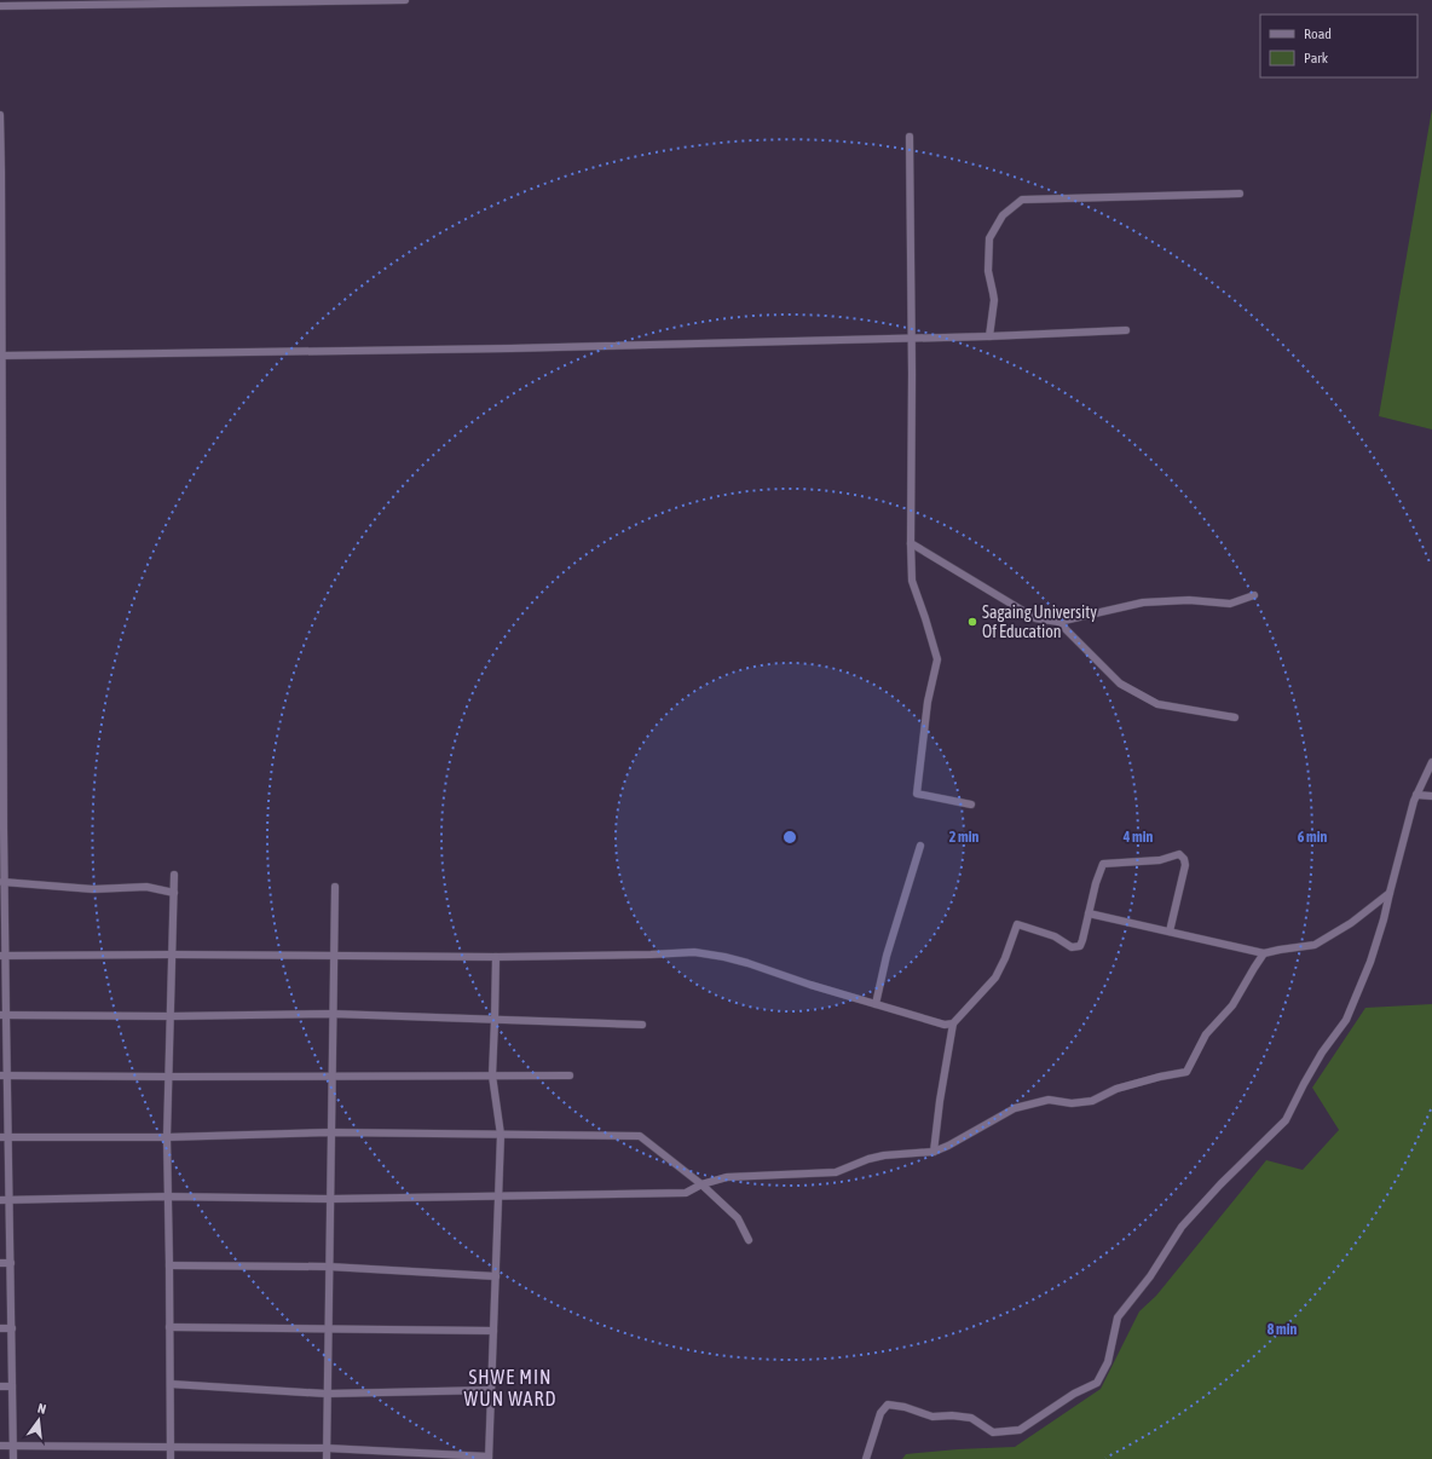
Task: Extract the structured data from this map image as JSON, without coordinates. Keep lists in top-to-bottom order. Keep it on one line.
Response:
{"districts":["SHWE MIN WUN WARD"],"places":["Sagaing University Of Education"],"legend":["Road","Park"],"north":"top","rings":["2 min","4 min","6 min","8 min"]}
